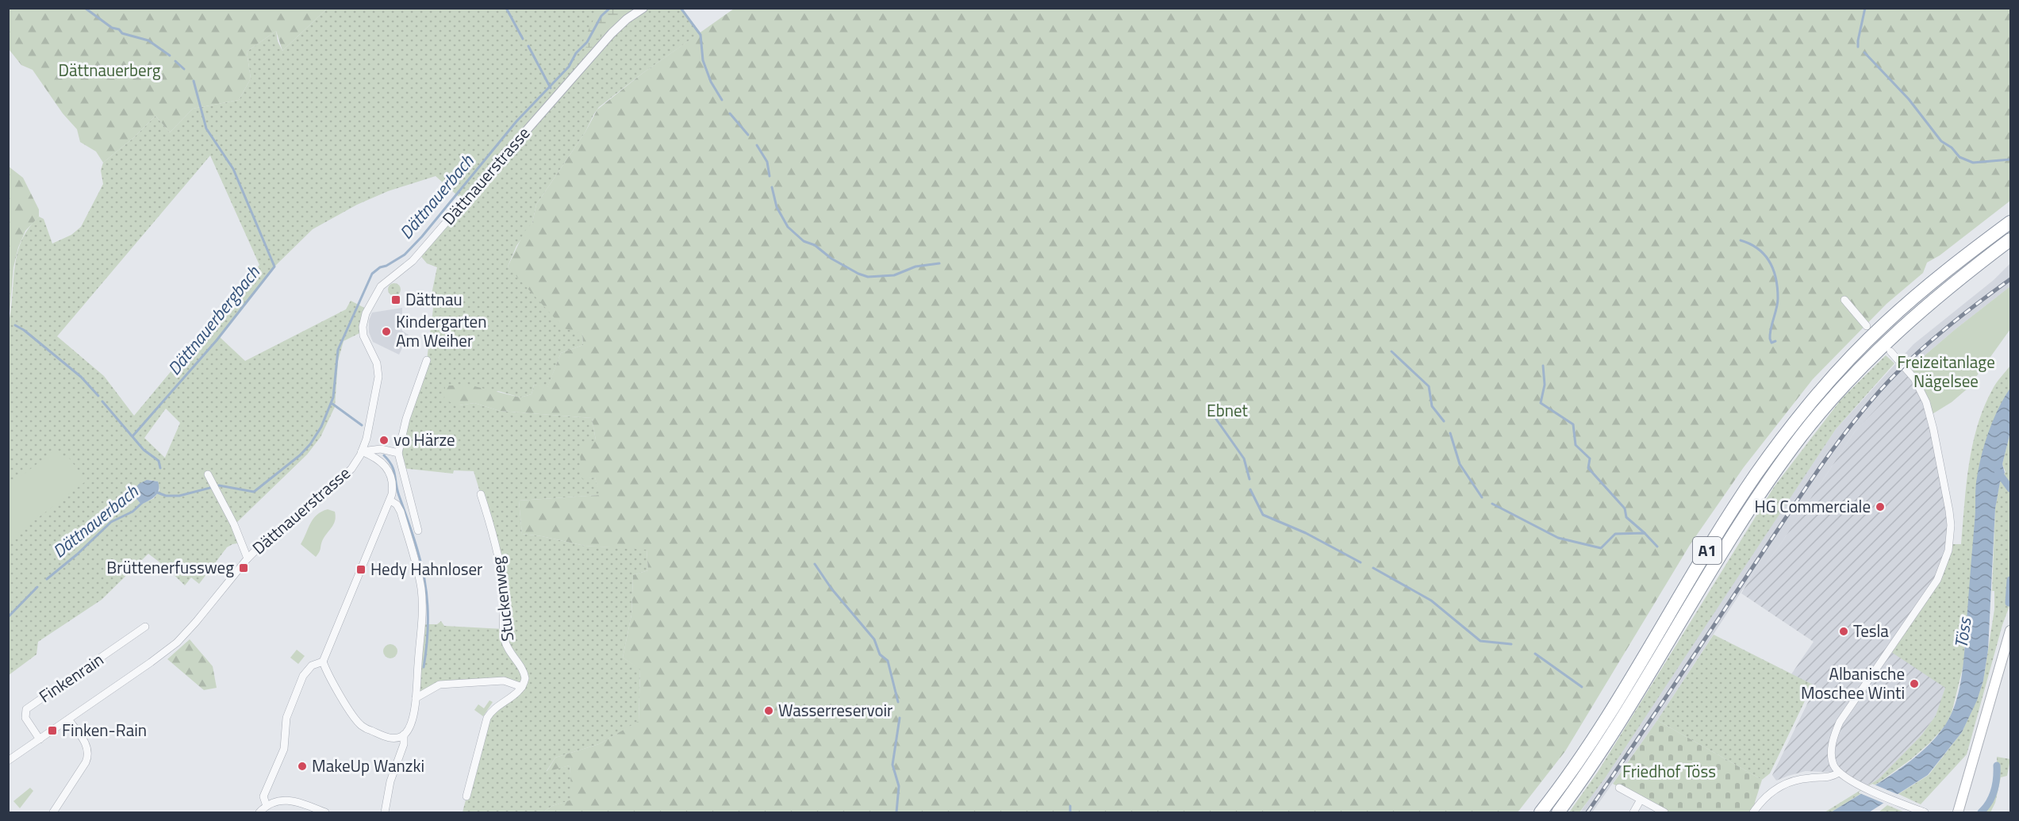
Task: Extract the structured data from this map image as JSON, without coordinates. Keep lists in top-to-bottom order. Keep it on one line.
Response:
{"streets":{"highway":["A1"],"street":["Dättnauerstrasse","Stuckenweg","Finkenrain"]},"crossings":[["Dättnauerstrasse","Finkenrain"]],"water":["Dättnauerbach","Dättnauerbergbach","Töss"],"parks":["Dättnauerberg","Freizeitanlage Nägelsee","Ebnet","Friedhof Töss"],"places":{"transit":["Dättnau","Brüttenerfussweg","Hedy Hahnloser","Finken-Rain"],"other":["Kindergarten Am Weiher","vo Härze","HG Commerciale","Tesla","Albanische Moschee Winti","Wasserreservoir","MakeUp Wanzki"]}}
